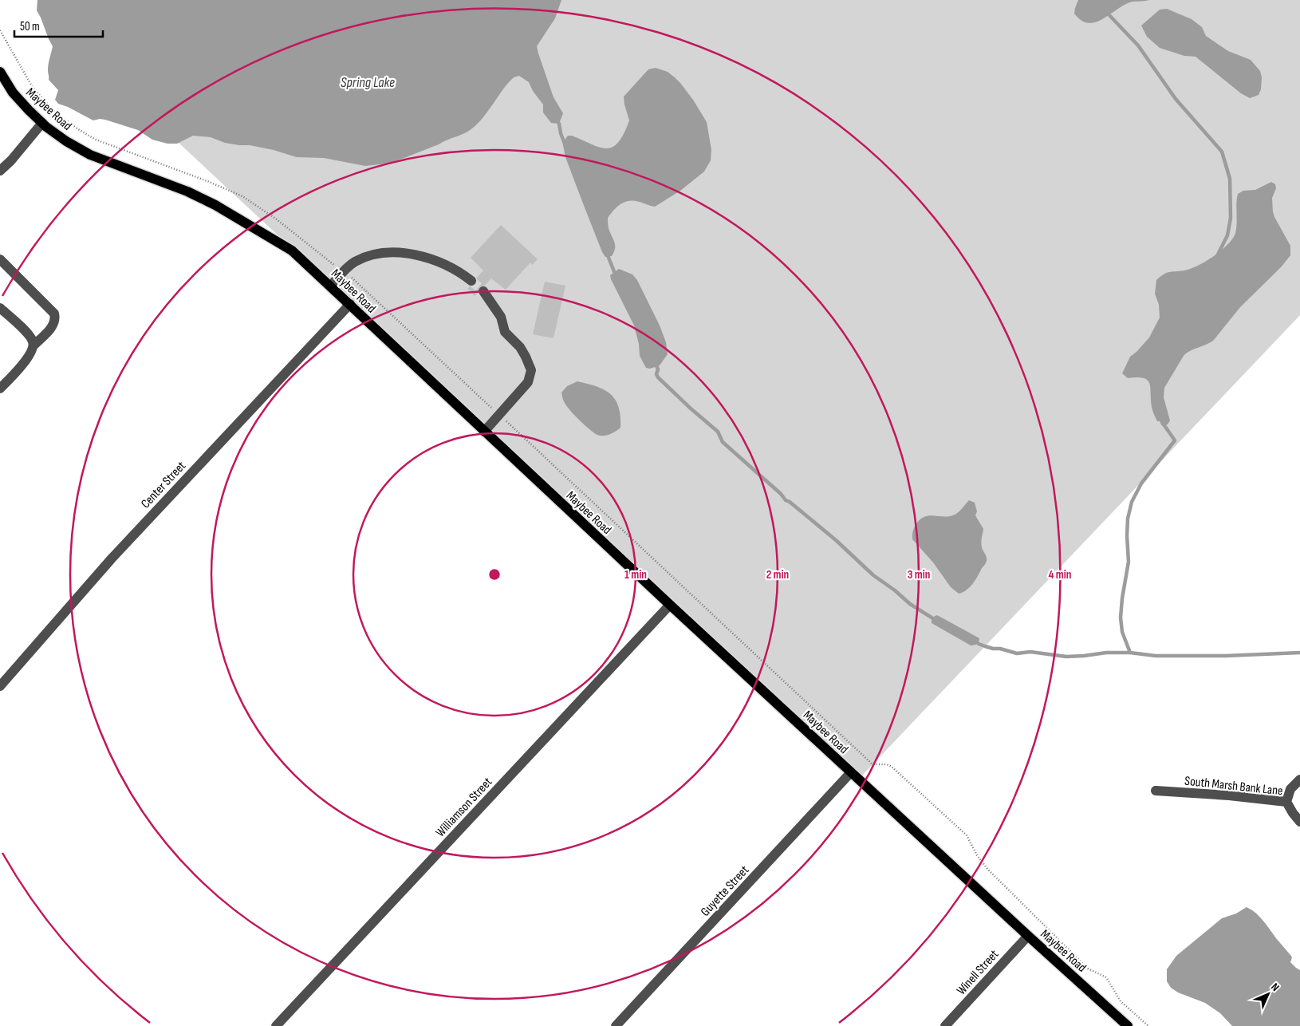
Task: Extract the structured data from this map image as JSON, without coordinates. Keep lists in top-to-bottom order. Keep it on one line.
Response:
{"streets":{"main road":["Maybee Road"],"street":["Center Street","South Marsh Bank Lane","Williamson Street","Guyette Street","Winell Street"]},"crossings":[["Maybee Road","Center Street"],["Maybee Road","Williamson Street"],["Maybee Road","Guyette Street"],["Maybee Road","Winell Street"]],"water":["Spring Lake"],"scale_bar":"50 m","north":"top right","rings":["1 min","2 min","3 min","4 min"]}
